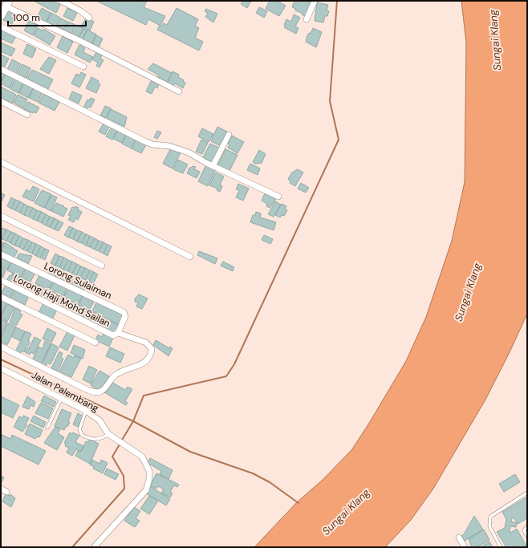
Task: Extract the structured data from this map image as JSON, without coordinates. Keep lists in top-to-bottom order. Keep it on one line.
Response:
{"streets":{"street":["Lorong Sulaiman","Lorong Haji Mohd Sailan","Jalan Palembang"]},"crossings":[["Lorong Sulaiman","Lorong Haji Mohd Sailan"]],"water":["Sungai Klang"],"scale_bar":"100 m"}
